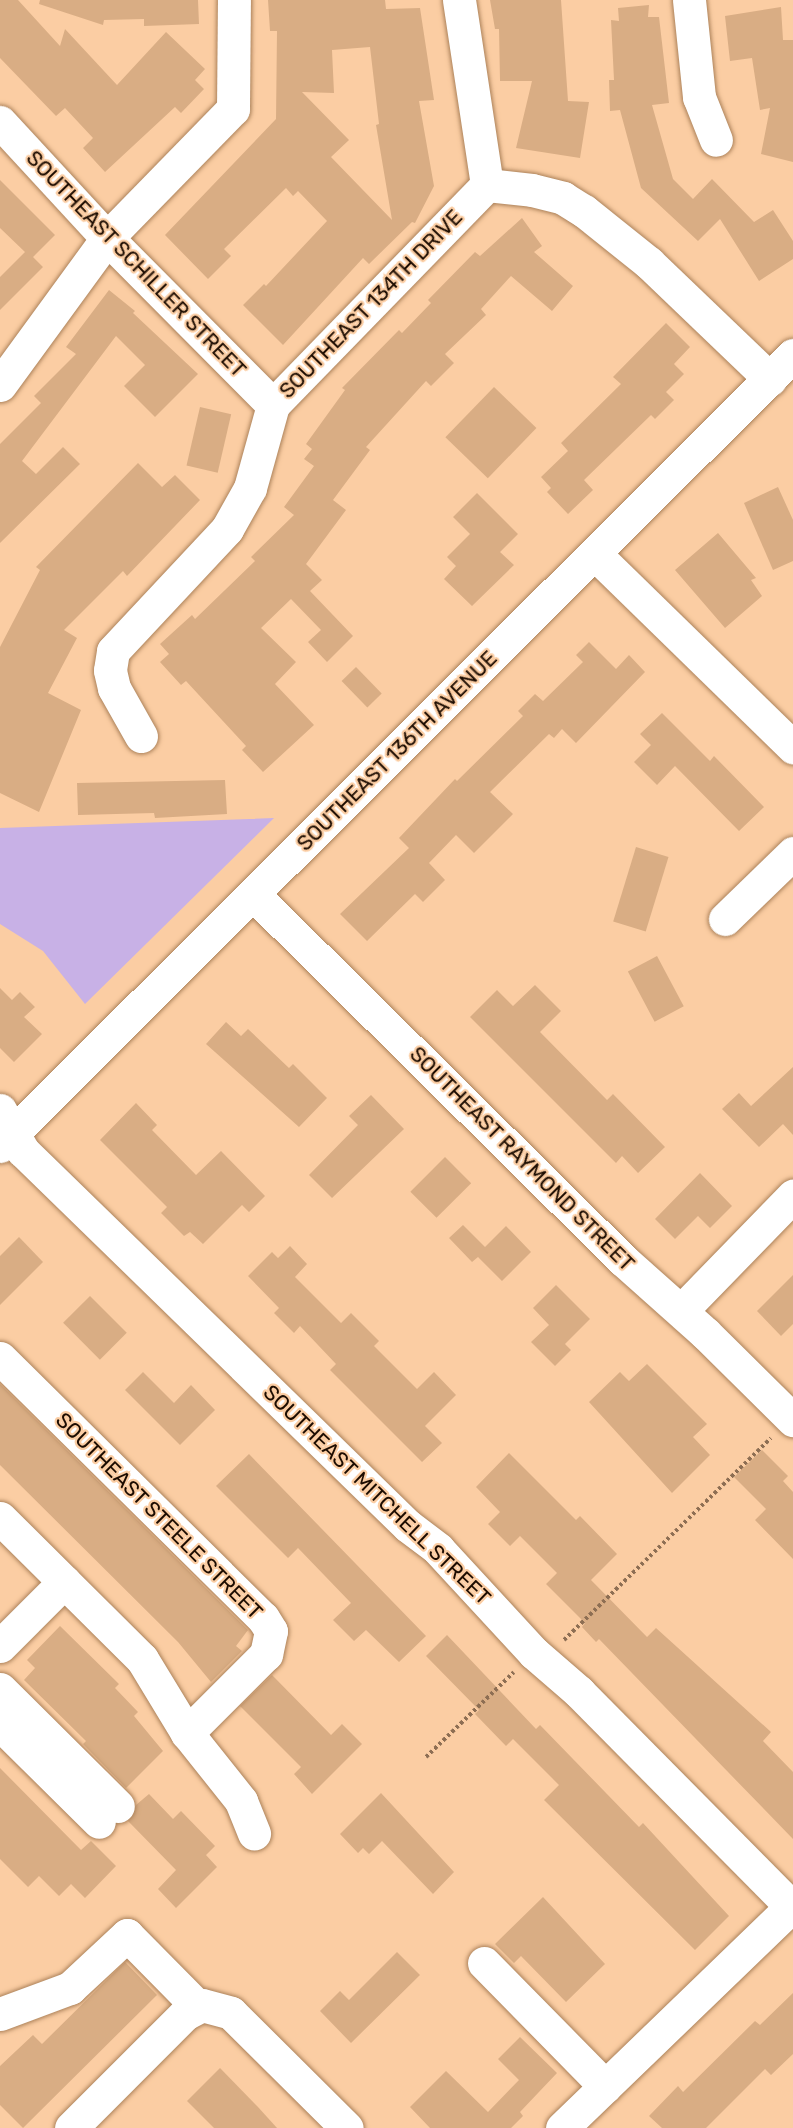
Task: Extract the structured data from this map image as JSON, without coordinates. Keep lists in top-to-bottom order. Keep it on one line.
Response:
{"streets":{"street":["SOUTHEAST SCHILLER STREET","SOUTHEAST 134TH DRIVE","SOUTHEAST 136TH AVENUE","SOUTHEAST RAYMOND STREET","SOUTHEAST MITCHELL STREET","SOUTHEAST STEELE STREET"]},"crossings":[["SOUTHEAST SCHILLER STREET","SOUTHEAST 134TH DRIVE"],["SOUTHEAST 136TH AVENUE","SOUTHEAST RAYMOND STREET"],["SOUTHEAST 136TH AVENUE","SOUTHEAST MITCHELL STREET"]]}
